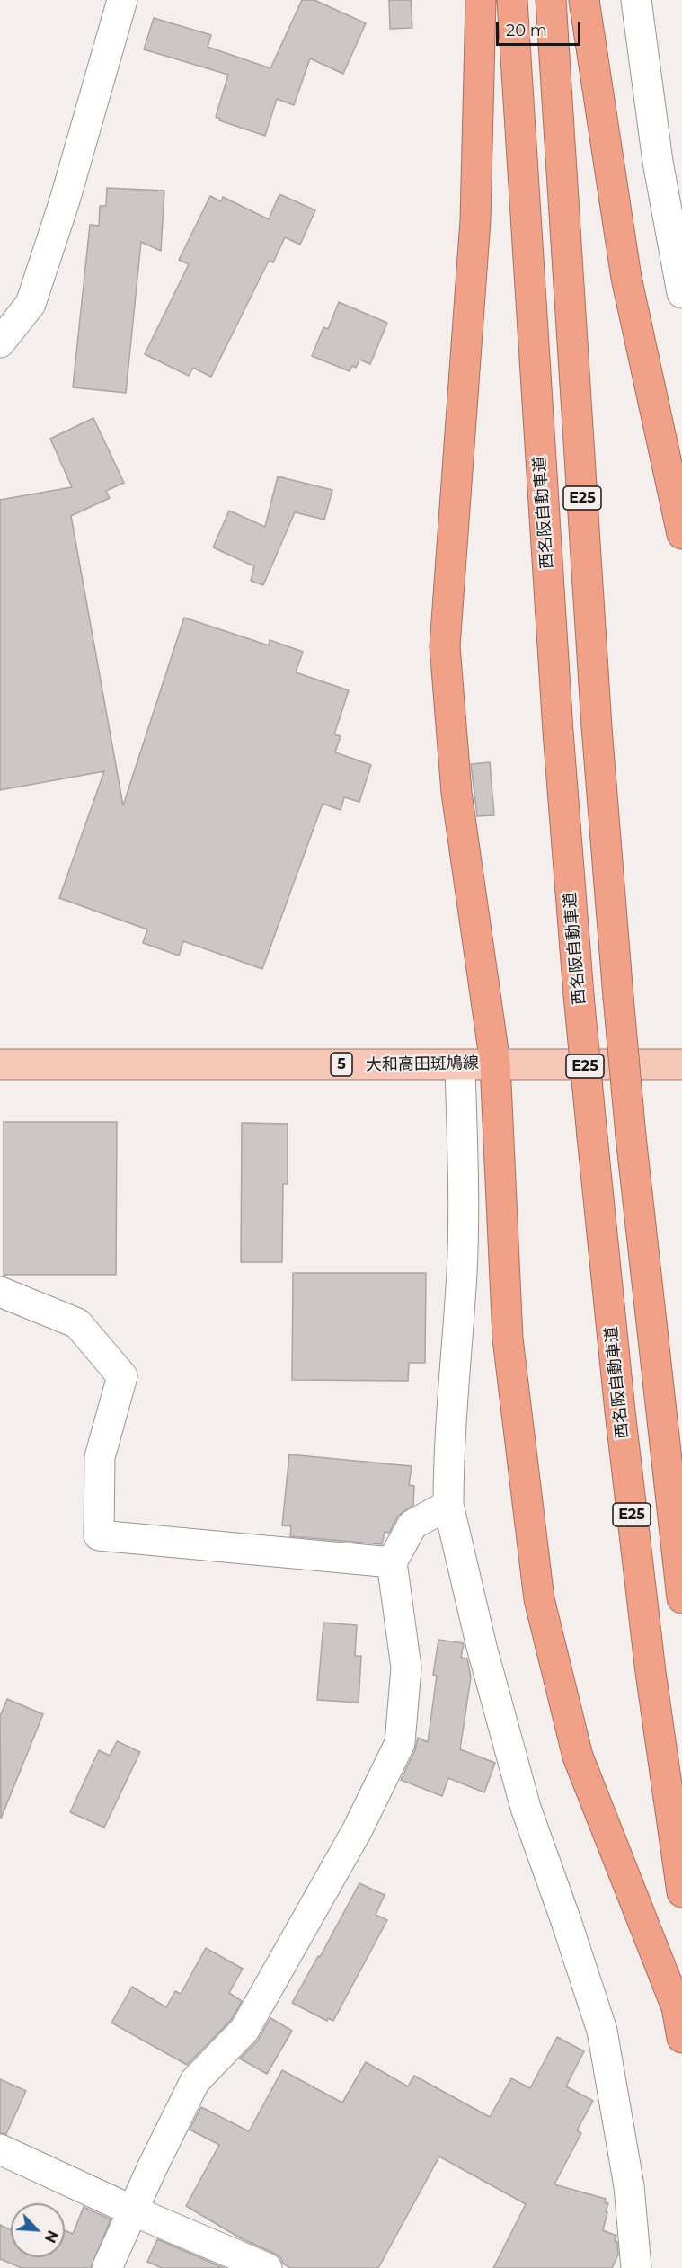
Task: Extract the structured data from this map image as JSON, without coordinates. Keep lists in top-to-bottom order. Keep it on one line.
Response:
{"streets":{"highway":["E25","西名阪自動車道"],"main road":["5","大和高田斑鳩線"]},"scale_bar":"20 m","north":"bottom right"}
